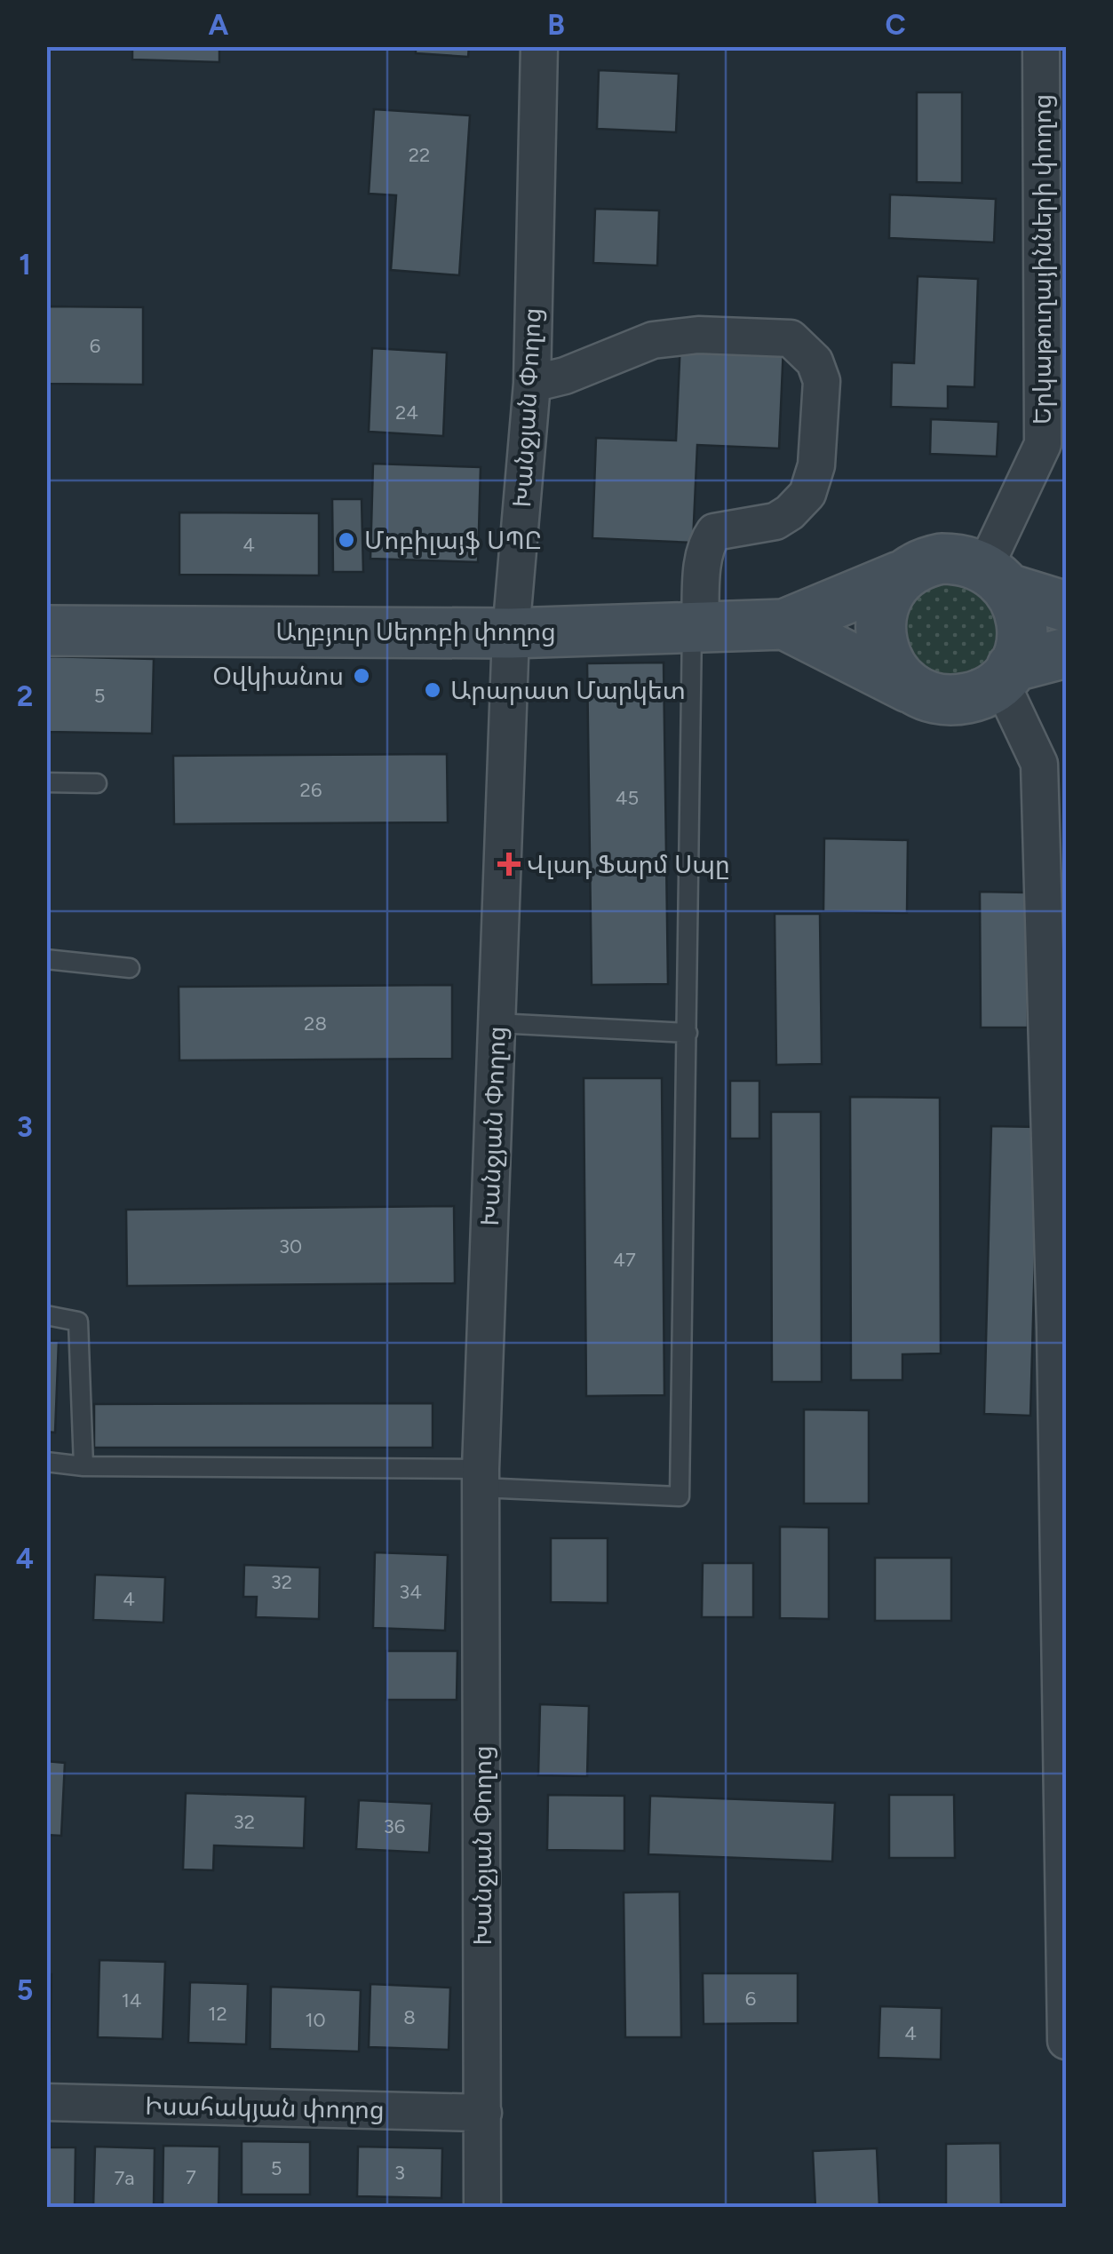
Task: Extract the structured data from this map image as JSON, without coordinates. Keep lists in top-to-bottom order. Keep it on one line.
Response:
{"streets":{"main road":["Աղբյուր Սերոբի փողոց"],"street":["Երկաթուղայինների փողոց","Խանջյան Փողոց","Իսահակյան փողոց"]},"crossings":[["Խանջյան Փողոց","Աղբյուր Սերոբի փողոց"],["Խանջյան Փողոց","Իսահակյան փողոց"]],"places":{"other":["Մոբիլայֆ ՍՊԸ","Օվկիանոս","Արարատ Մարկետ"],"health":["Վլադ Ֆարմ Սպը"]},"house_numbers":["22","6","24","4","5","26","45","28","30","47","32","34","4","32","36","6","14","12","8","10","4","5","3","7","7a"],"grid":{"columns":["A","B","C"],"rows":["1","2","3","4","5"]}}
